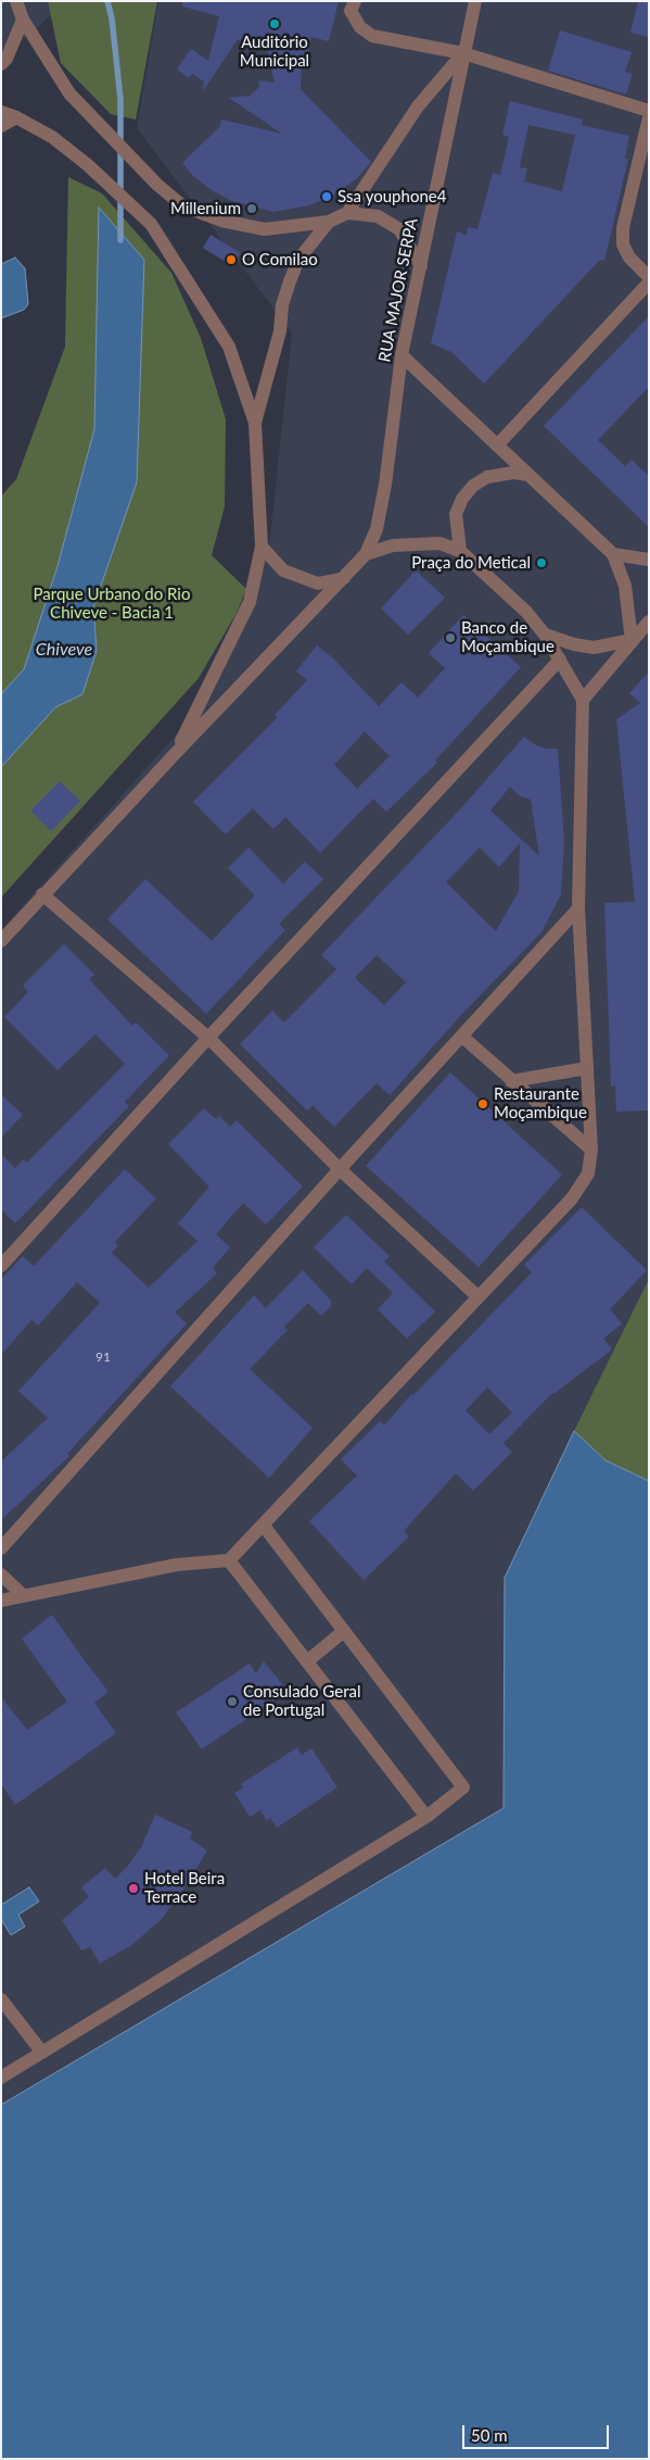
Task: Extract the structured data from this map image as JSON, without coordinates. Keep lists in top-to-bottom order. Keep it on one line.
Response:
{"streets":{"street":["RUA MAJOR SERPA"]},"water":["Chiveve"],"parks":["Parque Urbano do Rio Chiveve - Bacia 1"],"places":["Auditório Municipal","Ssa youphone4","Millenium","O Comilao","Praça do Metical","Banco de Moçambique","Restaurante Moçambique","Consulado Geral de Portugal","Hotel Beira Terrace"],"house_numbers":["91"],"scale_bar":"50 m"}
